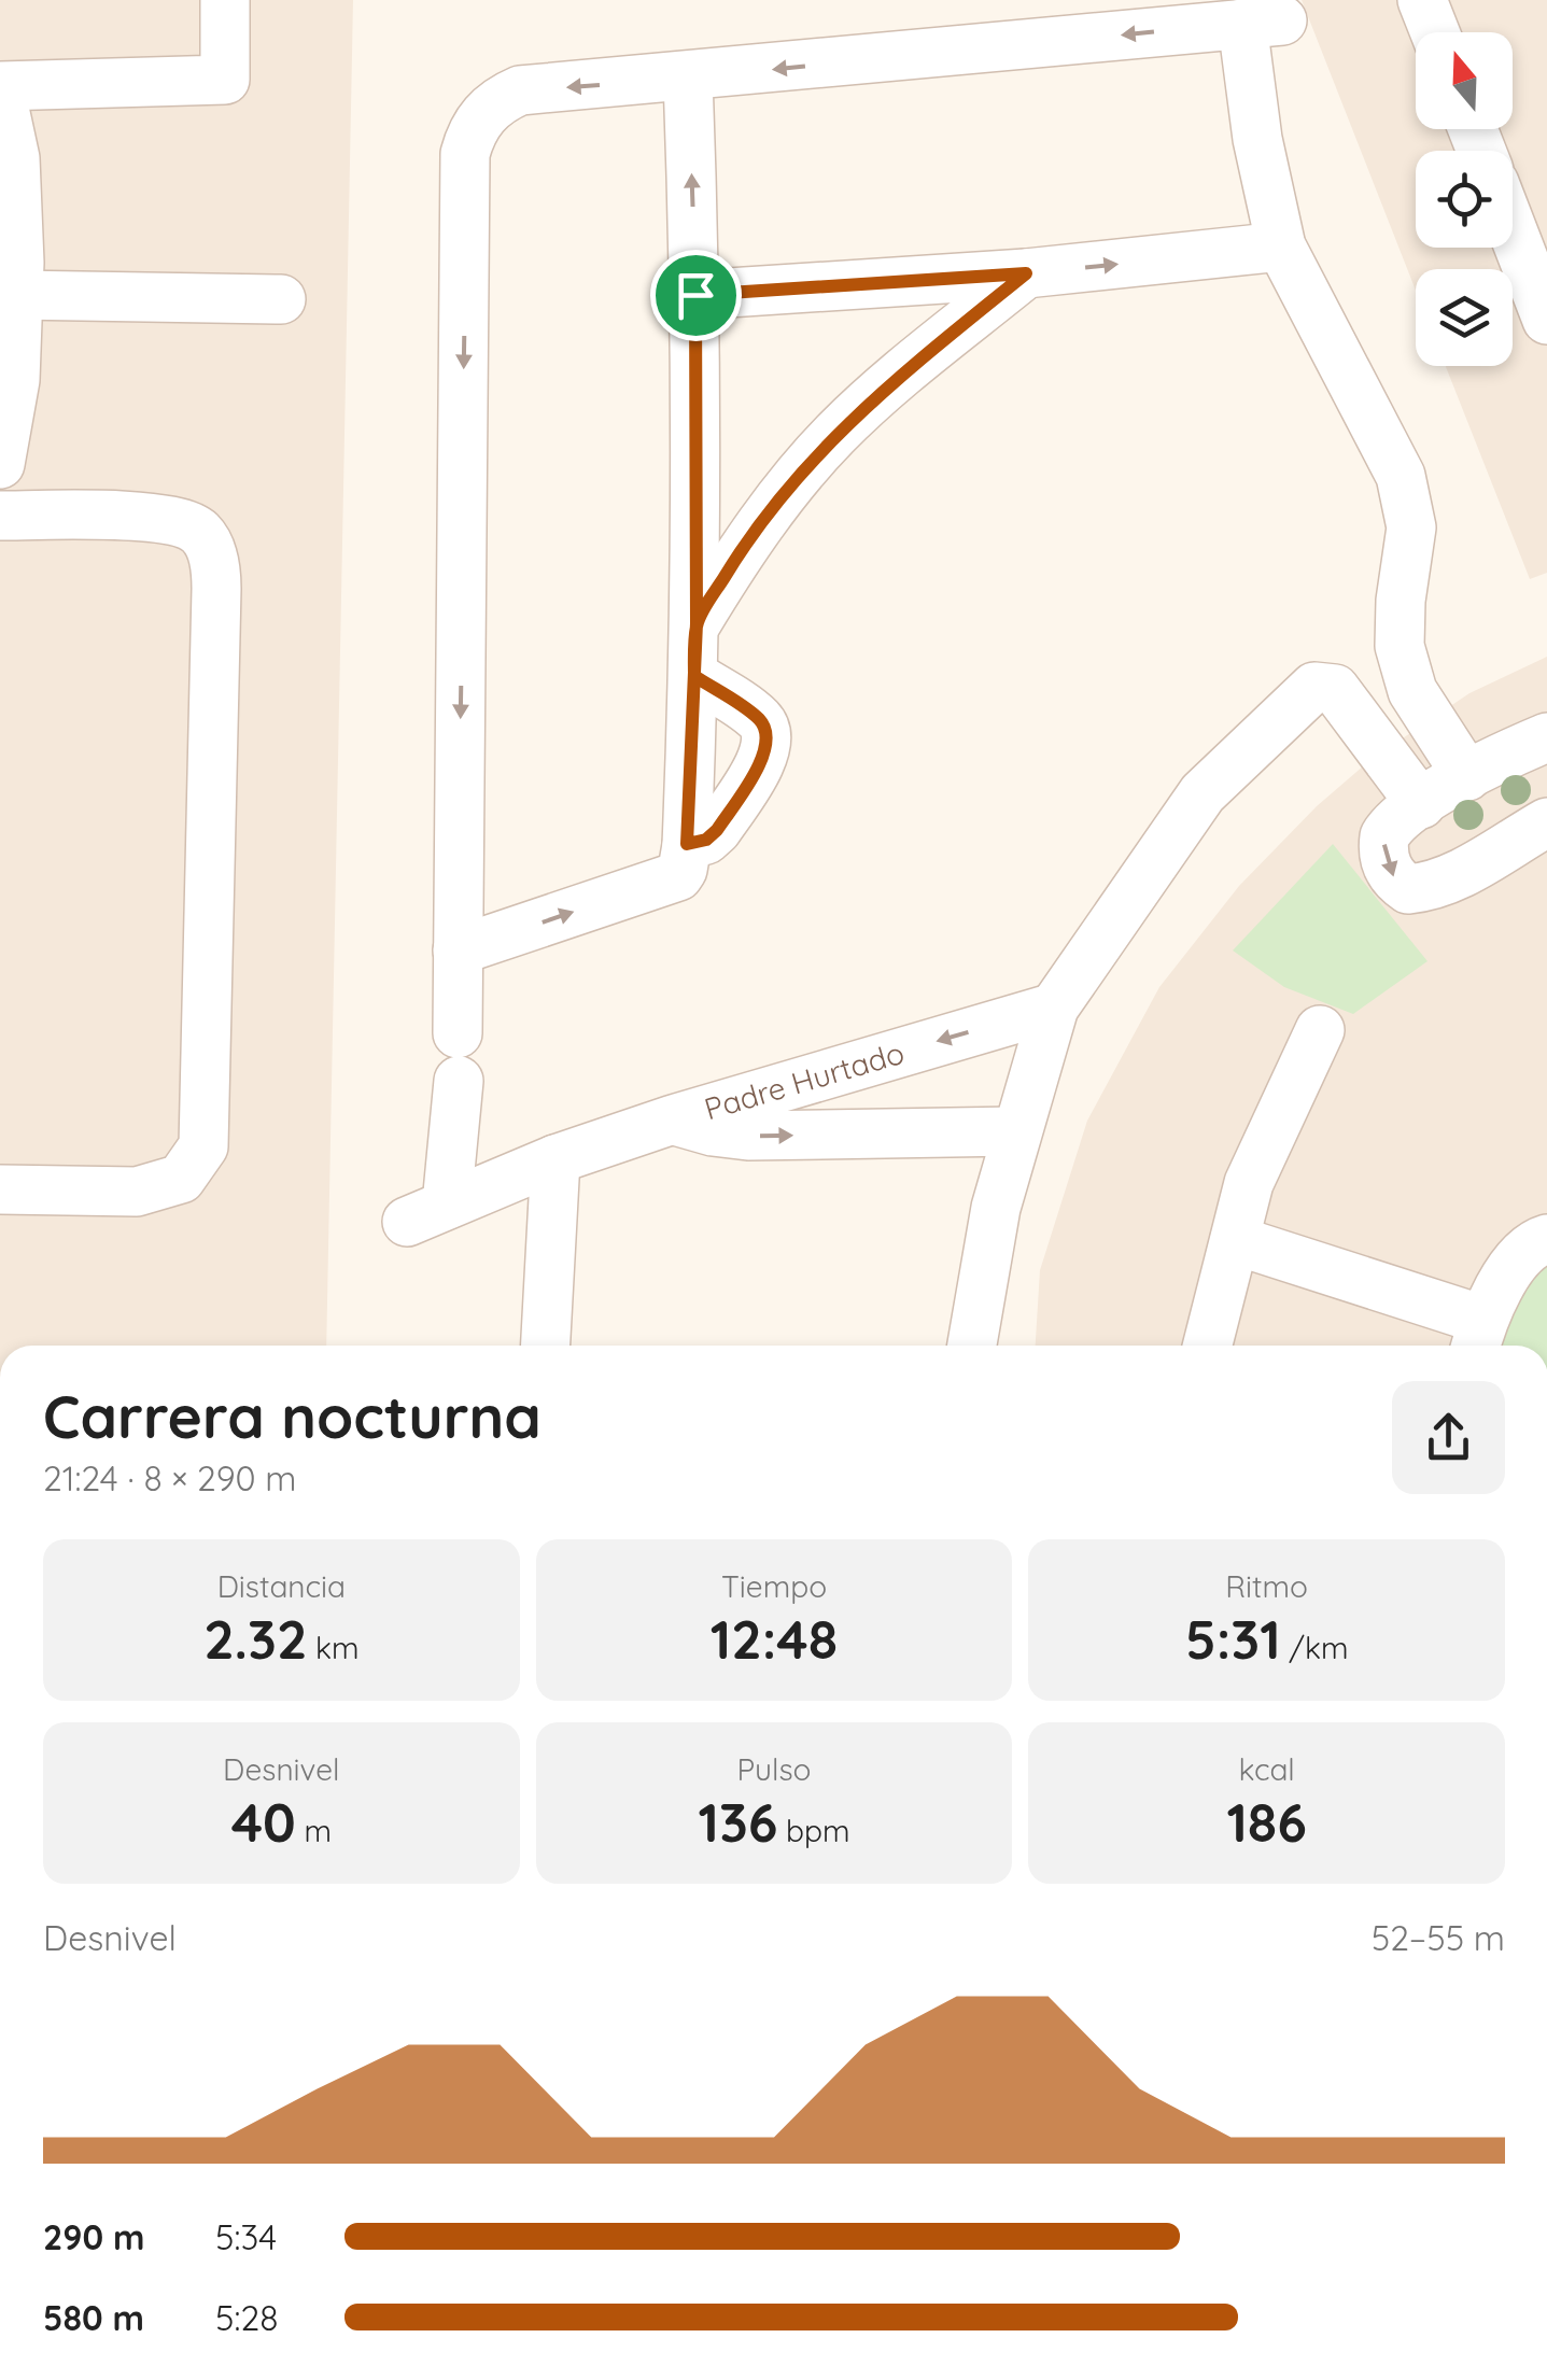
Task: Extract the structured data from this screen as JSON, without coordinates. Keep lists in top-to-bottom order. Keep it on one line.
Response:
{"streets":{"street":["Padre Hurtado"]},"north":"top","page":{"heading":["Carrera nocturna","21:24 · 8 × 290 m"],"stats":[["Distancia","2.32 km"],["Tiempo","12:48"],["Ritmo","5:31 /km"],["Desnivel","40 m"],["Pulso","136 bpm"],["kcal","186"]],"chart":["Desnivel","52–55 m"],"list":[{"name":"290 m","note":"5:34"},{"name":"580 m","note":"5:28"}]}}
